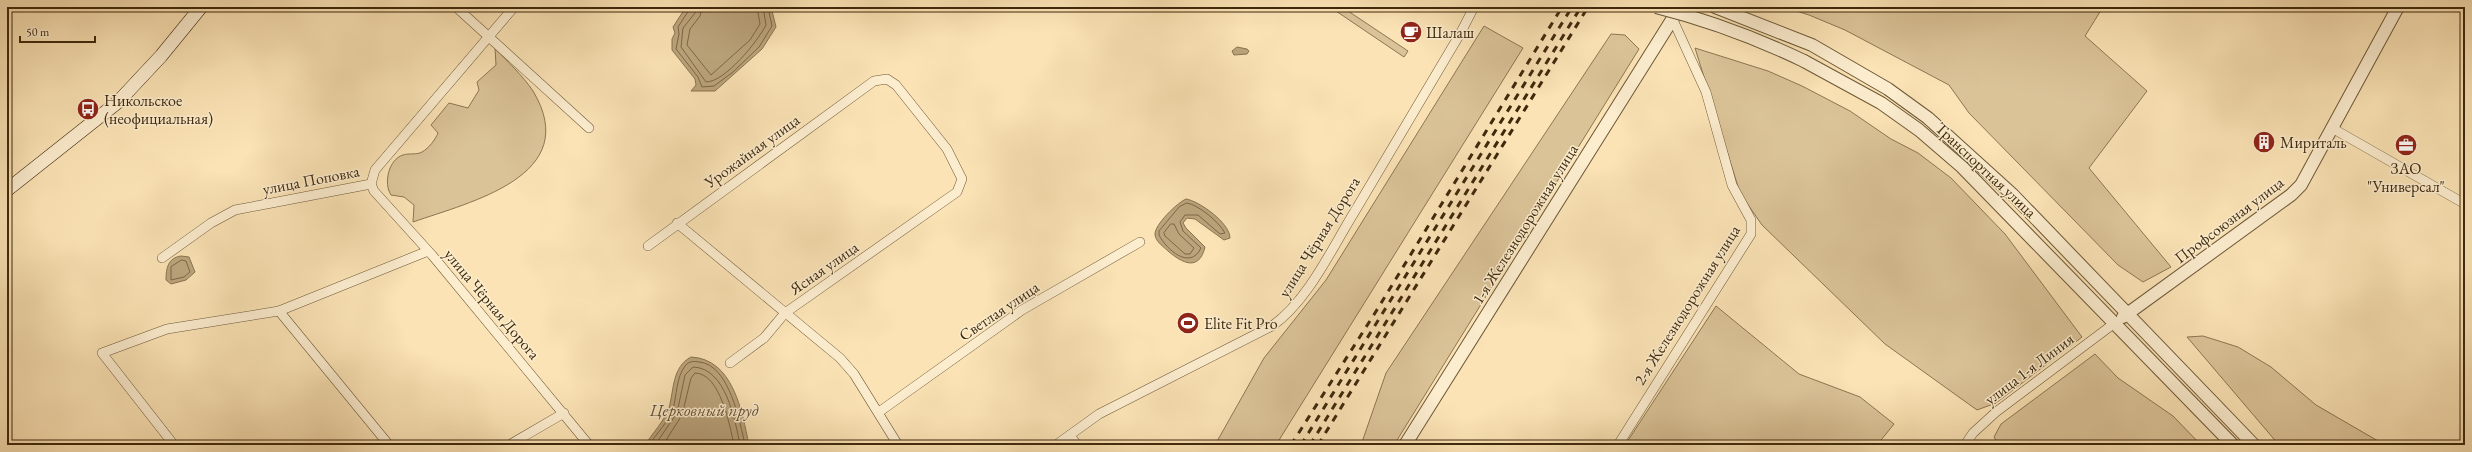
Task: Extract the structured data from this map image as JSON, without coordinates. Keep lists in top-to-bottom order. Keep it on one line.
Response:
{"streets":{"street":["Урожайная улица","Транспортная улица","улица Поповка","Профсоюзная улица","1-я Железнодорожная улица","улица Чёрная Дорога","Ясная улица","2-я Железнодорожная улица","Светлая улица","улица 1-я Линия"]},"crossings":[["Урожайная улица","Ясная улица"],["Транспортная улица","Профсоюзная улица"],["Транспортная улица","улица 1-я Линия"],["улица Поповка","улица Чёрная Дорога"],["Профсоюзная улица","улица 1-я Линия"],["1-я Железнодорожная улица","2-я Железнодорожная улица"]],"water":["Церковный пруд"],"places":{"cafe":["Шалаш"],"bus stop":["Никольское (неофициальная)"],"building":["Мириталь"],"office":["ЗАО \"Универсал\""],"sports":["Elite Fit Pro"]},"scale_bar":"50 m"}
